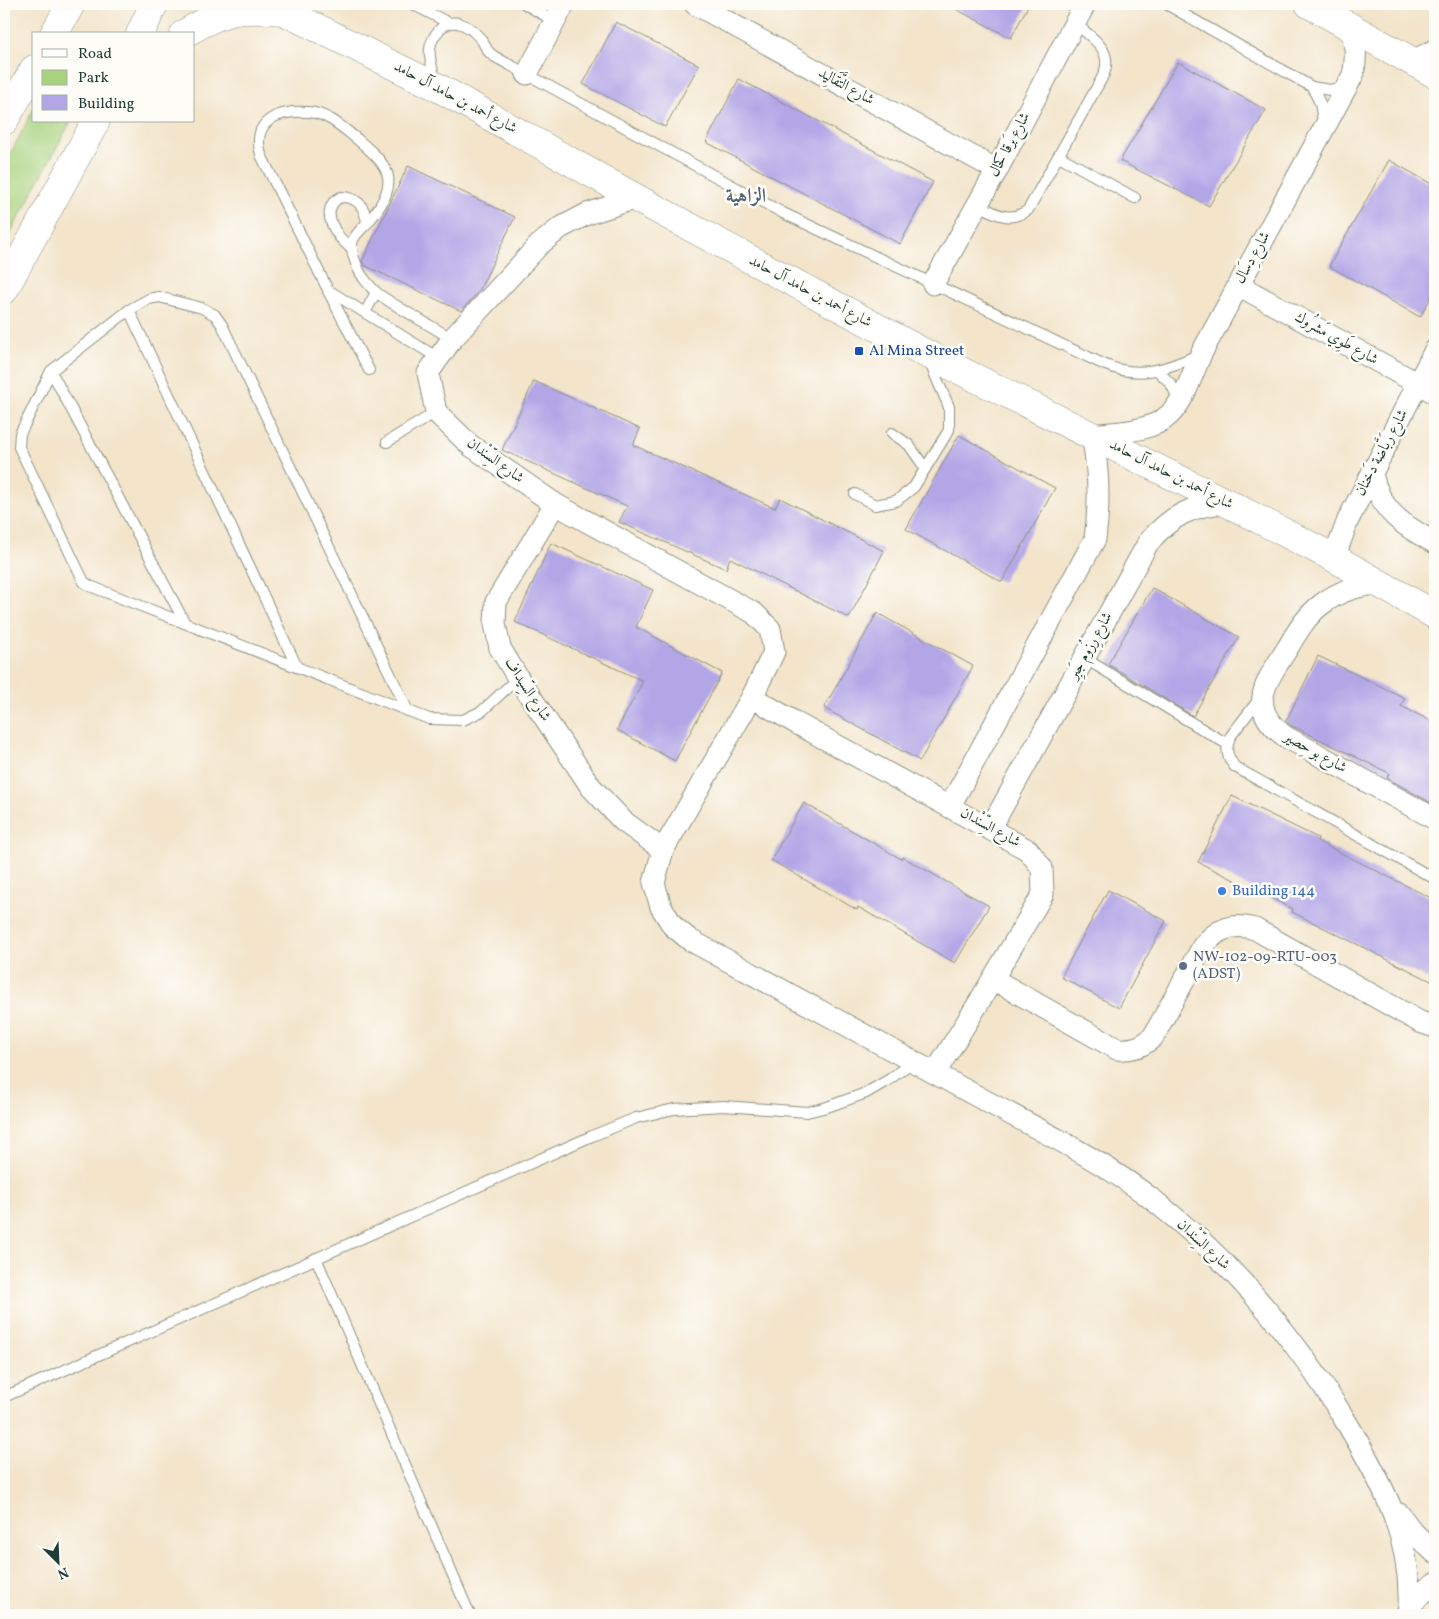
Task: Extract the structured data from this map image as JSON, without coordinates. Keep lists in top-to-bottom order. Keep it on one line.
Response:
{"streets":{"main road":["شارع أحمد بن حامد آل حامد"],"street":["شارع التَّقَالِيد","شارع بَرقا كحال","شارع دِسَال","شارع طَوِي مَشرُوك","شارع رَبَّاضة دَخنان","شارع السِّنْدان","شارع رِزُوم جَبِر","شارع السِّيداف","شارع بو حِصير"]},"crossings":[["شارع التَّقَالِيد","شارع بَرقا كحال"],["شارع أحمد بن حامد آل حامد","شارع دِسَال"],["شارع أحمد بن حامد آل حامد","شارع رَبَّاضة دَخنان"],["شارع أحمد بن حامد آل حامد","شارع رِزُوم جَبِر"],["شارع دِسَال","شارع طَوِي مَشرُوك"],["شارع طَوِي مَشرُوك","شارع رَبَّاضة دَخنان"],["شارع السِّنْدان","شارع رِزُوم جَبِر"],["شارع السِّنْدان","شارع السِّيداف"]],"districts":["الزاهية"],"places":{"transit":["Al Mina Street"],"other":["Building 144","NW-102-09-RTU-003 (ADST)"]},"legend":["Road","Park","Building"],"north":"bottom right"}
